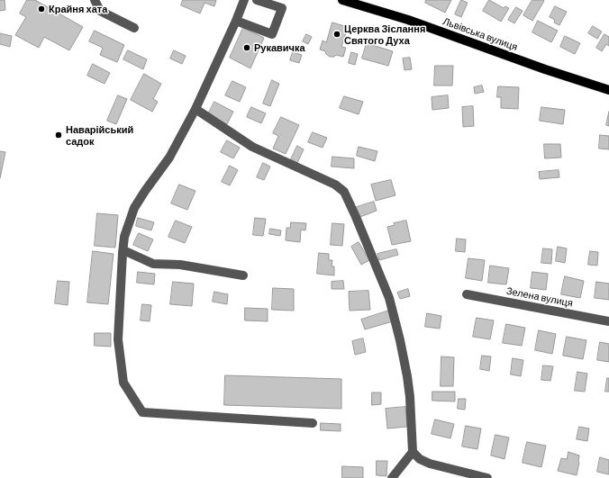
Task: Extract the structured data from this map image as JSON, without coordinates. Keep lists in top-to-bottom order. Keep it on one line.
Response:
{"streets":{"main road":["Львівська вулиця"],"street":["Зелена вулиця"]},"places":["Крайня хата","Церква Зіслання Святого Духа","Рукавичка","Наварійський садок"]}
